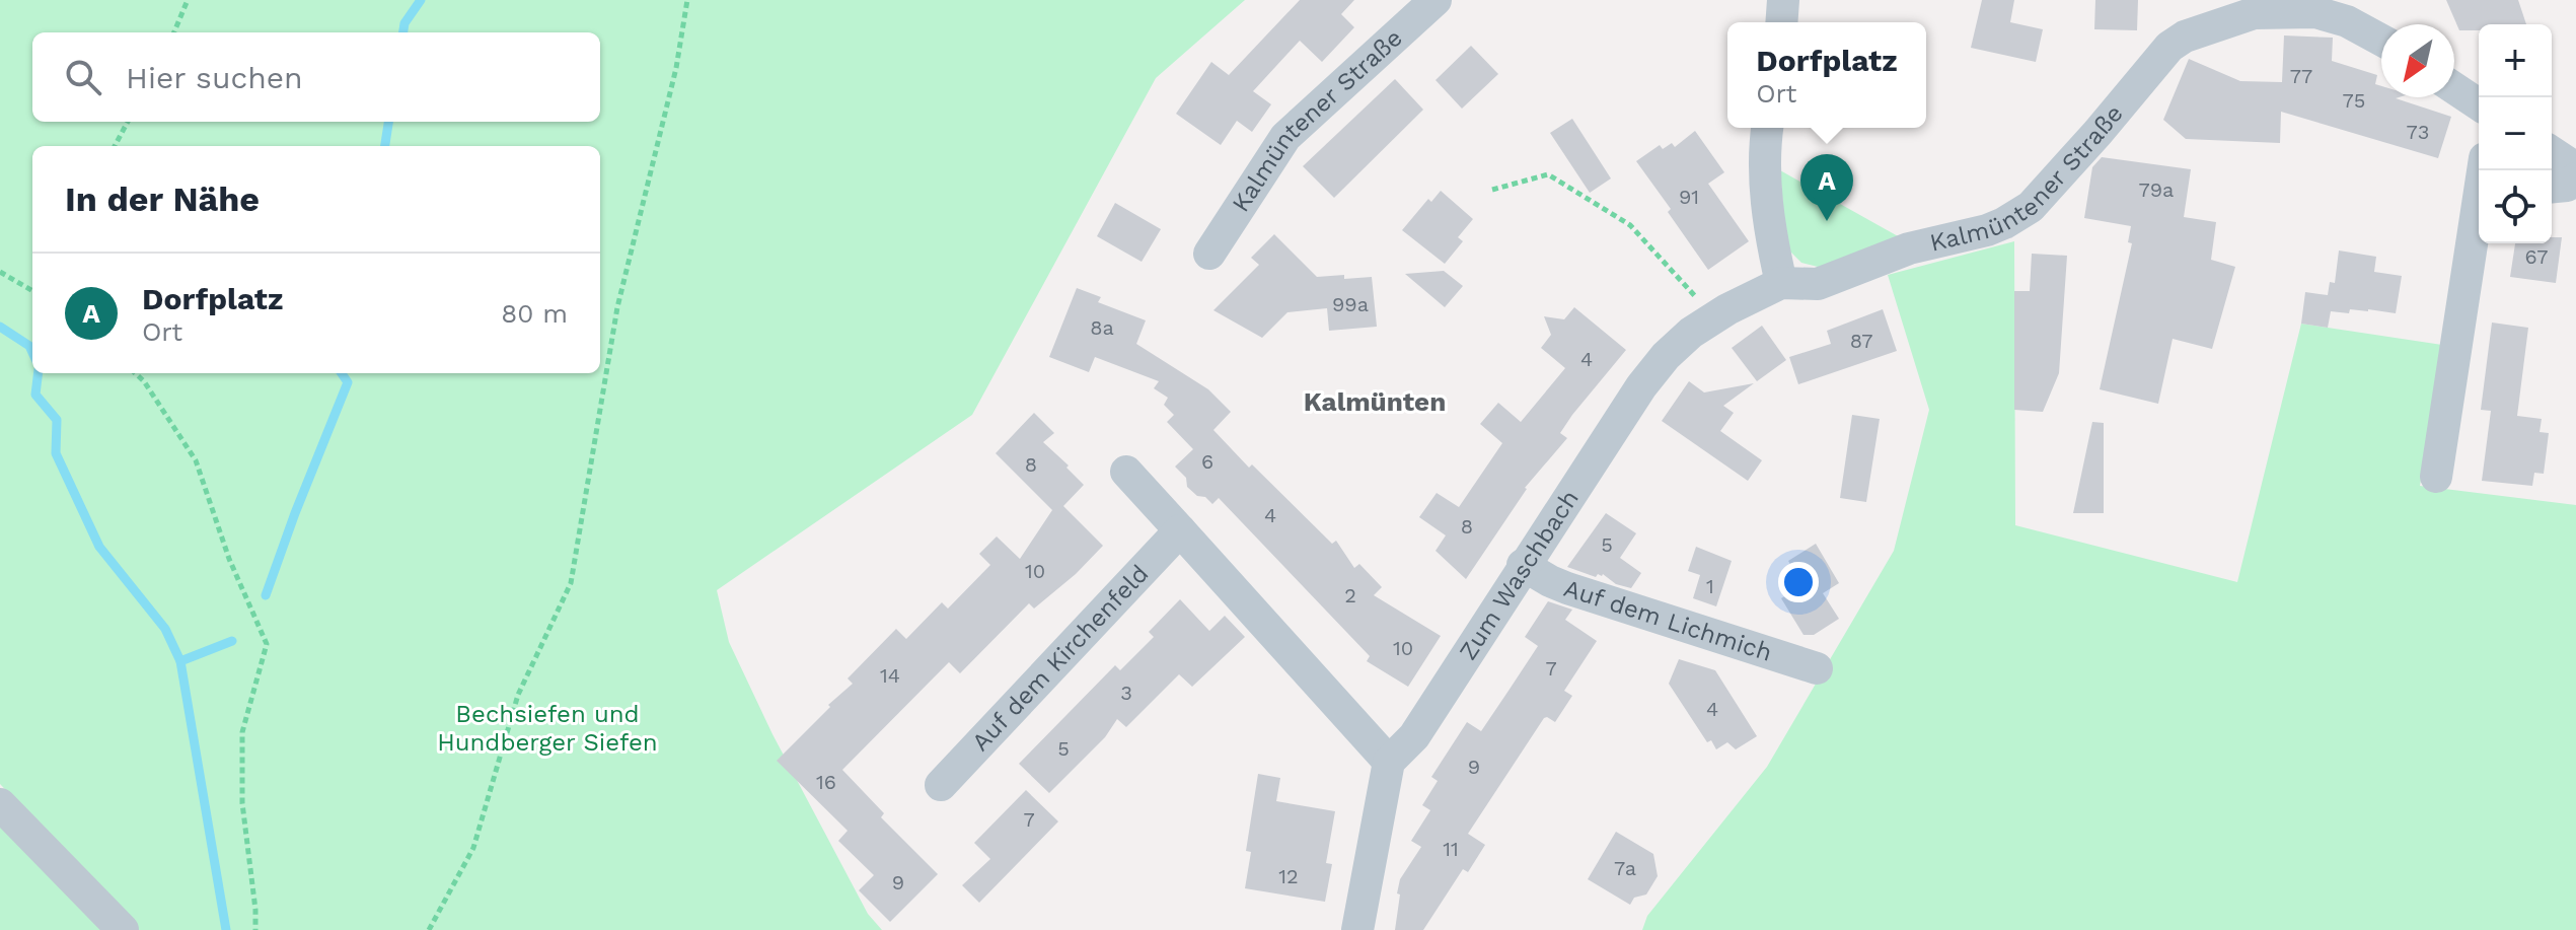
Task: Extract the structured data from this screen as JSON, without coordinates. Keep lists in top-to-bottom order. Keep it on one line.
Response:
{"streets":{"street":["Kalmüntener Straße","Zum Waschbach","Auf dem Lichmich","Auf dem Kirchenfeld"]},"crossings":[["Kalmüntener Straße","Zum Waschbach"],["Zum Waschbach","Auf dem Lichmich"]],"districts":["Kalmünten"],"parks":["Bechsiefen und Hundberger Siefen"],"house_numbers":["77","75","73","79a","91","67","99a","8a","87","4","6","8","4","8","5","10","1","2","10","7","14","3","4","5","9","16","7","11","7a","12","9"],"north":"bottom left","page":{"popup":["Dorfplatz","Ort"],"map_buttons":["+","−"],"search":"Hier suchen","heading":"In der Nähe","pins":"A","list":[{"mark":"A","name":"Dorfplatz","note":"Ort","value":"80 m"}]}}
